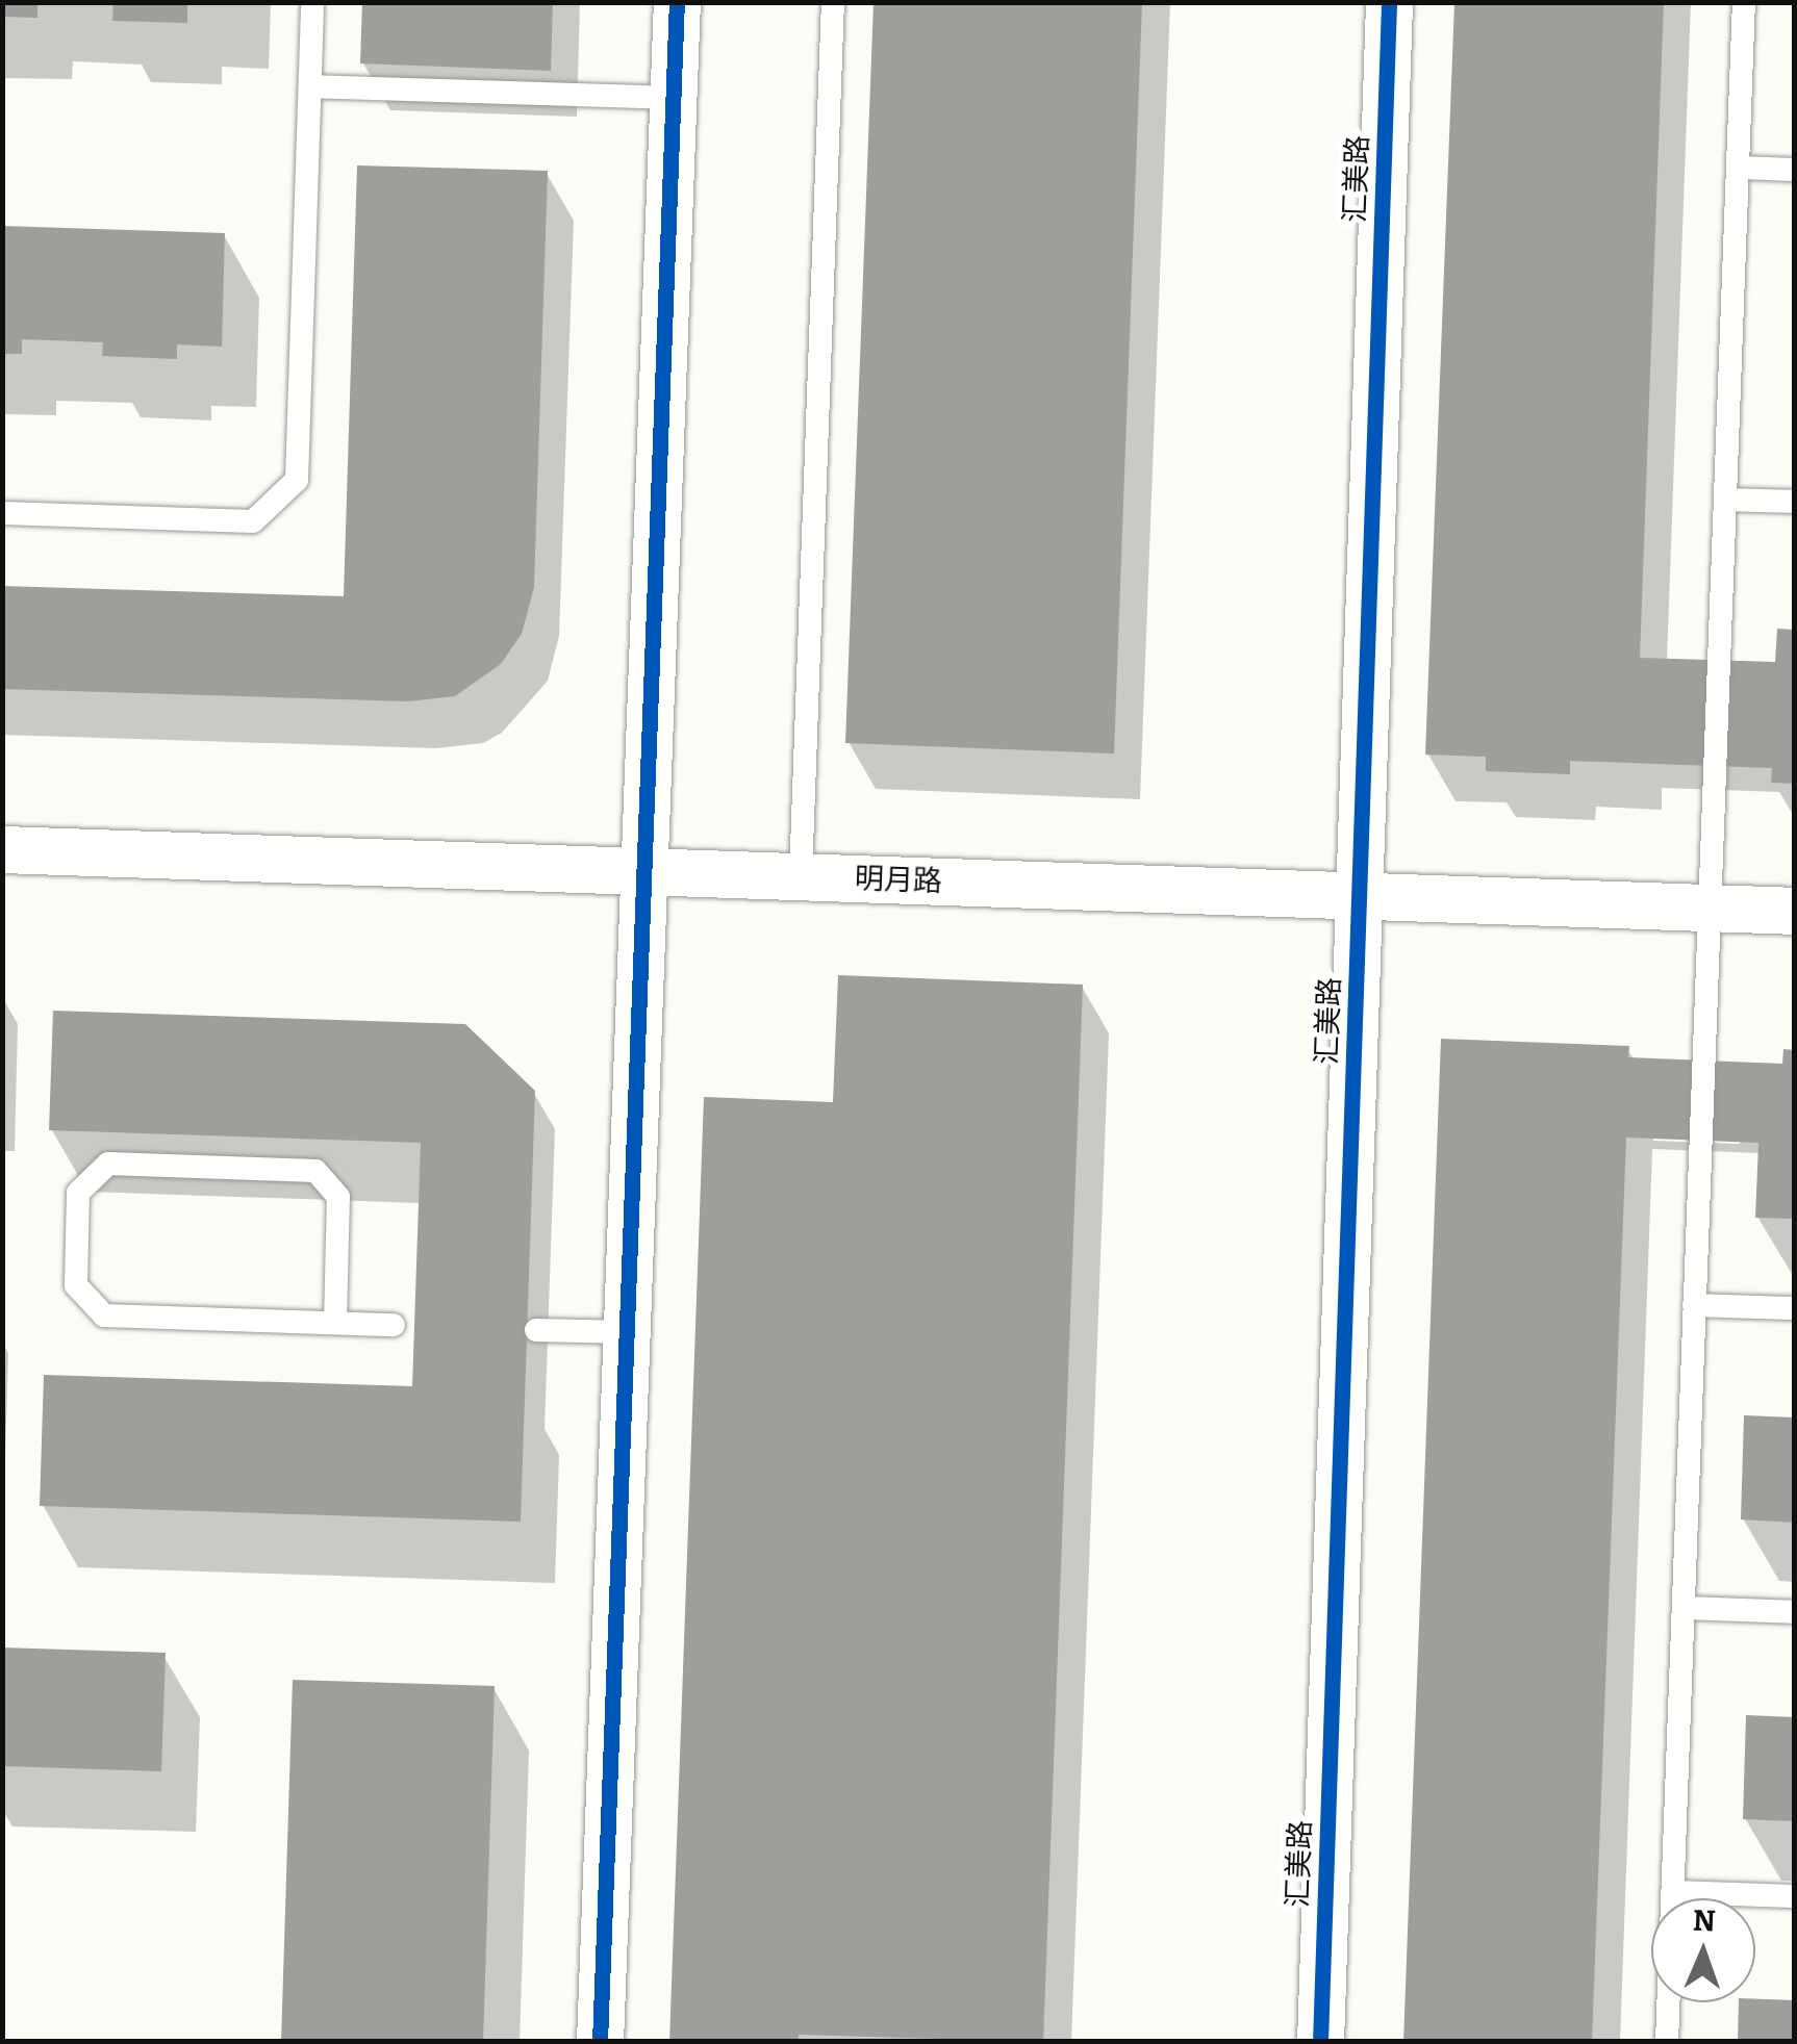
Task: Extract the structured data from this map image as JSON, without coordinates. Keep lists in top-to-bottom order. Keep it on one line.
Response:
{"streets":{"street":["汇美路","明月路"]},"crossings":[["汇美路","明月路"]],"north":"top"}
